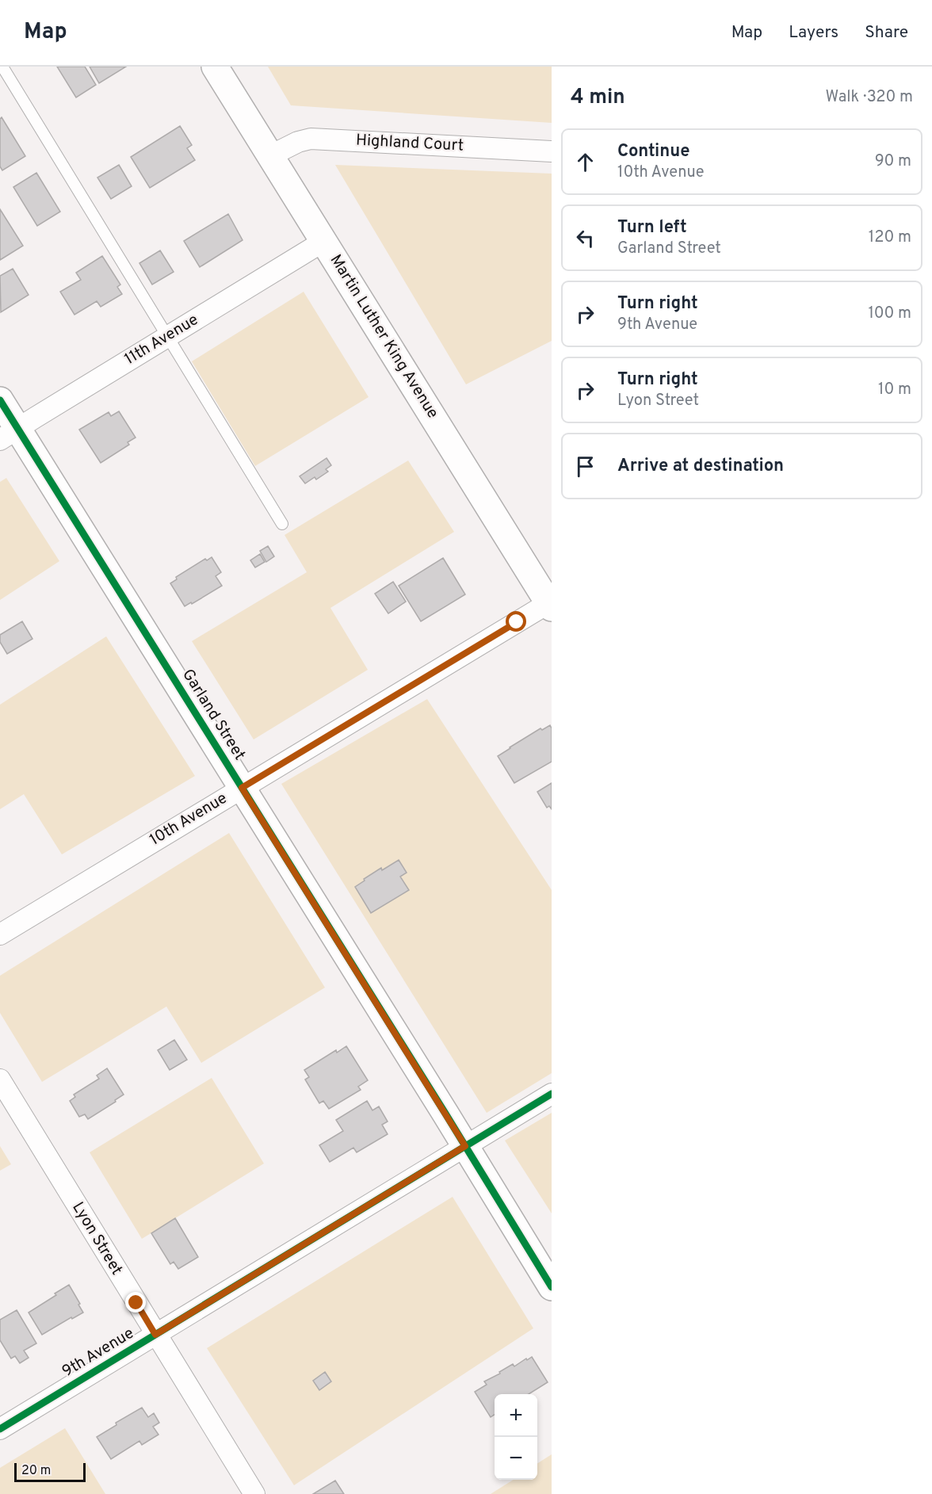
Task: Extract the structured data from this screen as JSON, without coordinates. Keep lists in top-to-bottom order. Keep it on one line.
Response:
{"streets":{"street":["Highland Court","Martin Luther King Avenue","11th Avenue","Garland Street","10th Avenue","Lyon Street","9th Avenue"]},"crossings":[["Highland Court","Martin Luther King Avenue"],["Martin Luther King Avenue","11th Avenue"],["Martin Luther King Avenue","10th Avenue"],["11th Avenue","Garland Street"],["Garland Street","10th Avenue"],["Garland Street","9th Avenue"],["Lyon Street","9th Avenue"]],"scale_bar":"20 m","page":{"header":"Map","nav":["Map","Layers","Share"],"heading":["4 min","Walk · 320 m"],"list":[["Continue","10th Avenue","90 m"],["Turn left","Garland Street","120 m"],["Turn right","9th Avenue","100 m"],["Turn right","Lyon Street","10 m"],"Arrive at destination"],"map_buttons":["+","−"],"scale":"20 m"}}
